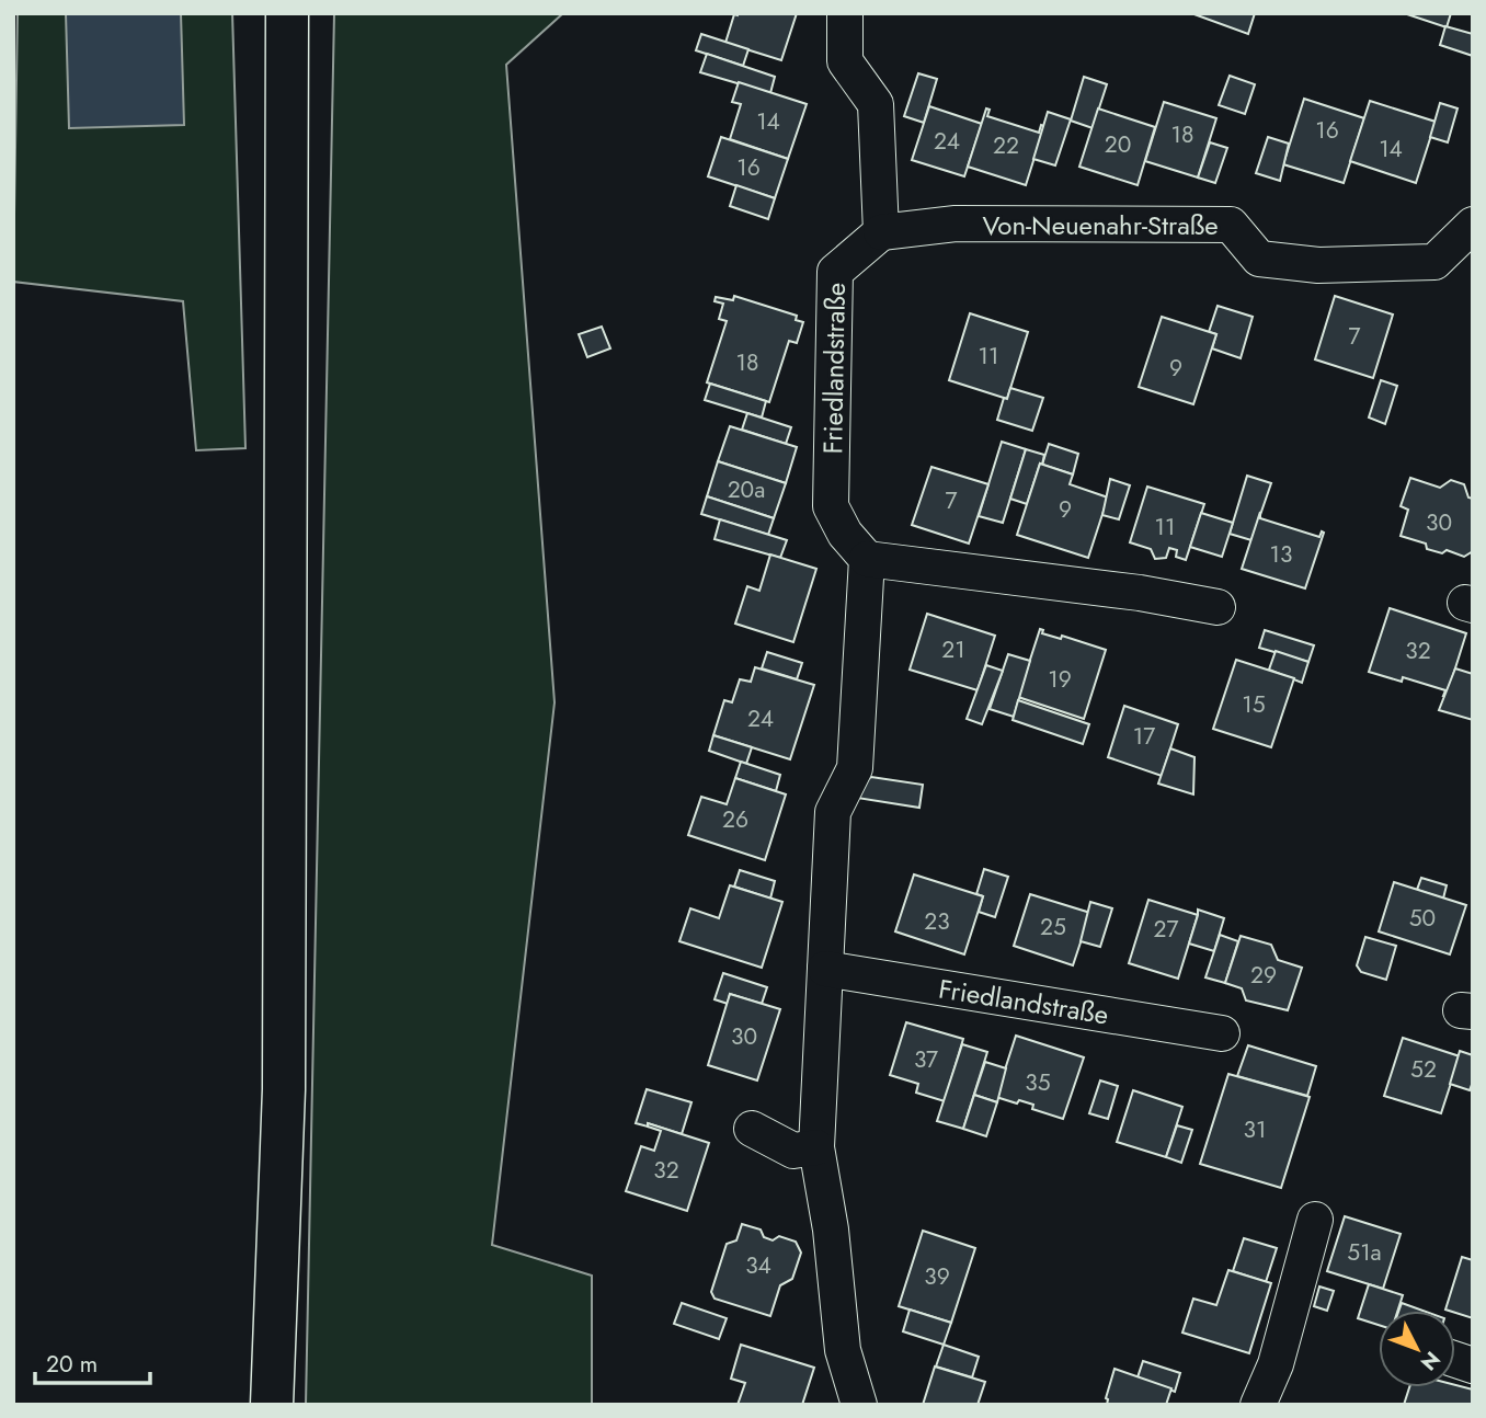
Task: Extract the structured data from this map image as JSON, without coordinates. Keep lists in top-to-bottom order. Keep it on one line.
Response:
{"streets":{"street":["Von-Neuenahr-Straße","Friedlandstraße"]},"crossings":[["Von-Neuenahr-Straße","Friedlandstraße"]],"house_numbers":["14","16","18","24","20","22","14","16","7","11","18","9","20a","7","9","30","11","13","21","32","19","15","24","17","26","50","23","25","27","29","30","37","52","35","31","32","51a","34","39"],"scale_bar":"20 m","north":"bottom right"}
